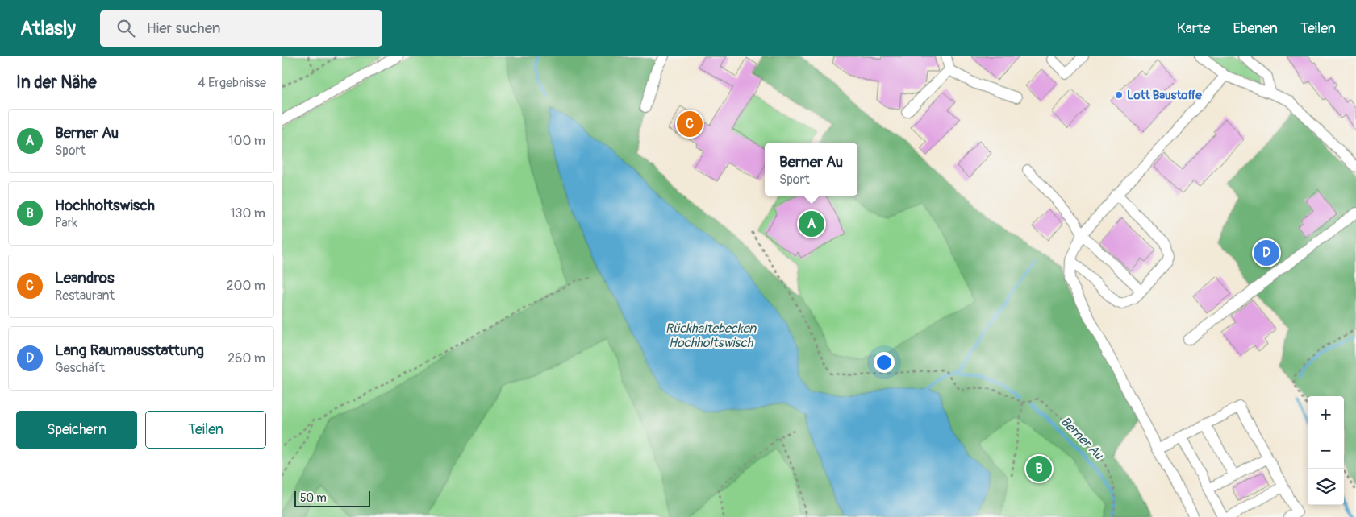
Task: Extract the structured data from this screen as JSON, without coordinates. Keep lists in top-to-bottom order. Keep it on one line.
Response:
{"water":["Rückhaltebecken Hochholtswisch","Berner Au"],"places":["Lott Baustoffe"],"scale_bar":"50 m","page":{"header":"Atlasly","search":"Hier suchen","nav":["Karte","Ebenen","Teilen"],"heading":["In der Nähe","4 Ergebnisse"],"list":[{"mark":"A","name":"Berner Au","note":"Sport","value":"100 m"},{"mark":"B","name":"Hochholtswisch","note":"Park","value":"130 m"},{"mark":"C","name":"Leandros","note":"Restaurant","value":"200 m"},{"mark":"D","name":"Lang Raumausstattung","note":"Geschäft","value":"260 m"}],"pins":["C","A","D","B"],"popup":["Berner Au","Sport"],"map_buttons":["+","−"],"buttons":["Speichern","Teilen"],"scale":"50 m"}}
